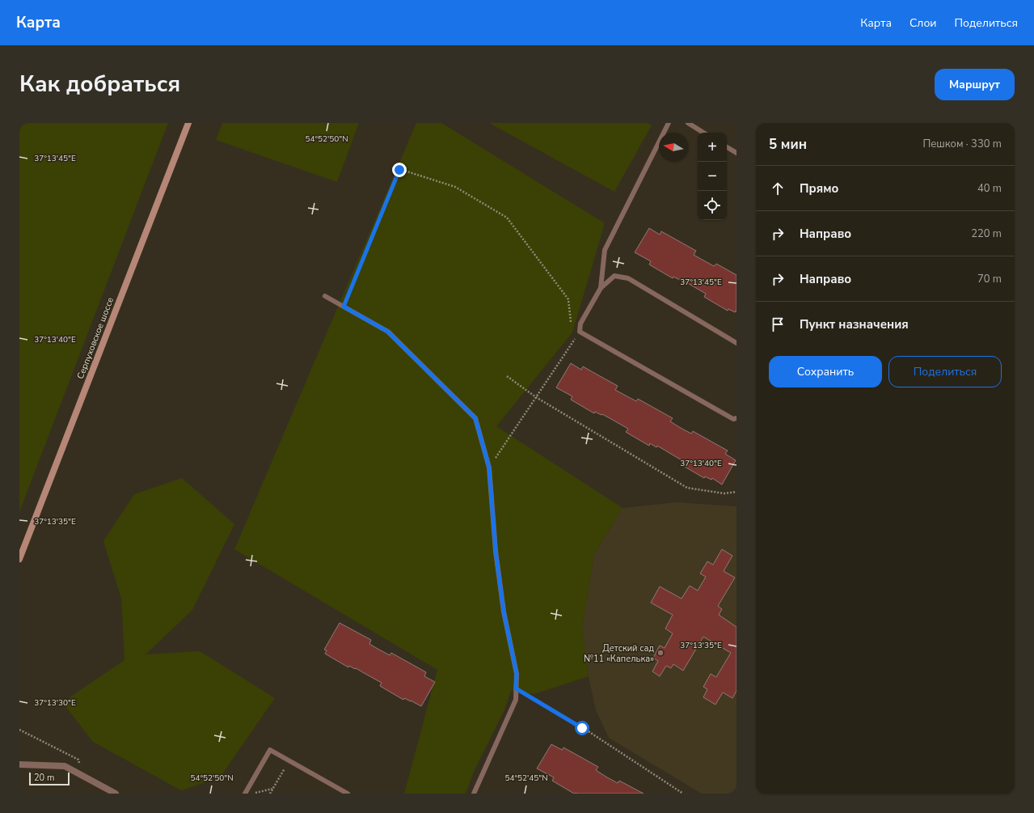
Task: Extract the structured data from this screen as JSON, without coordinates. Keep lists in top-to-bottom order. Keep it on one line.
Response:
{"streets":{"main road":["Серпуховское шоссе"]},"places":["Детский сад №11 «Капелька»"],"scale_bar":"20 m","north":"left","page":{"header":"Карта","nav":["Карта","Слои","Поделиться"],"title":"Как добраться","buttons":["Маршрут",["Сохранить","Поделиться"]],"heading":["5 мин","Пешком · 330 m"],"map_buttons":["+","−"],"list":[["Прямо","40 m"],["Направо","220 m"],["Направо","70 m"],"Пункт назначения"],"scale":"20 m"},"coordinates":["54°52'50\"N","37°13'45\"E","37°13'40\"E","37°13'35\"E","37°13'30\"E","54°52'45\"N"]}
